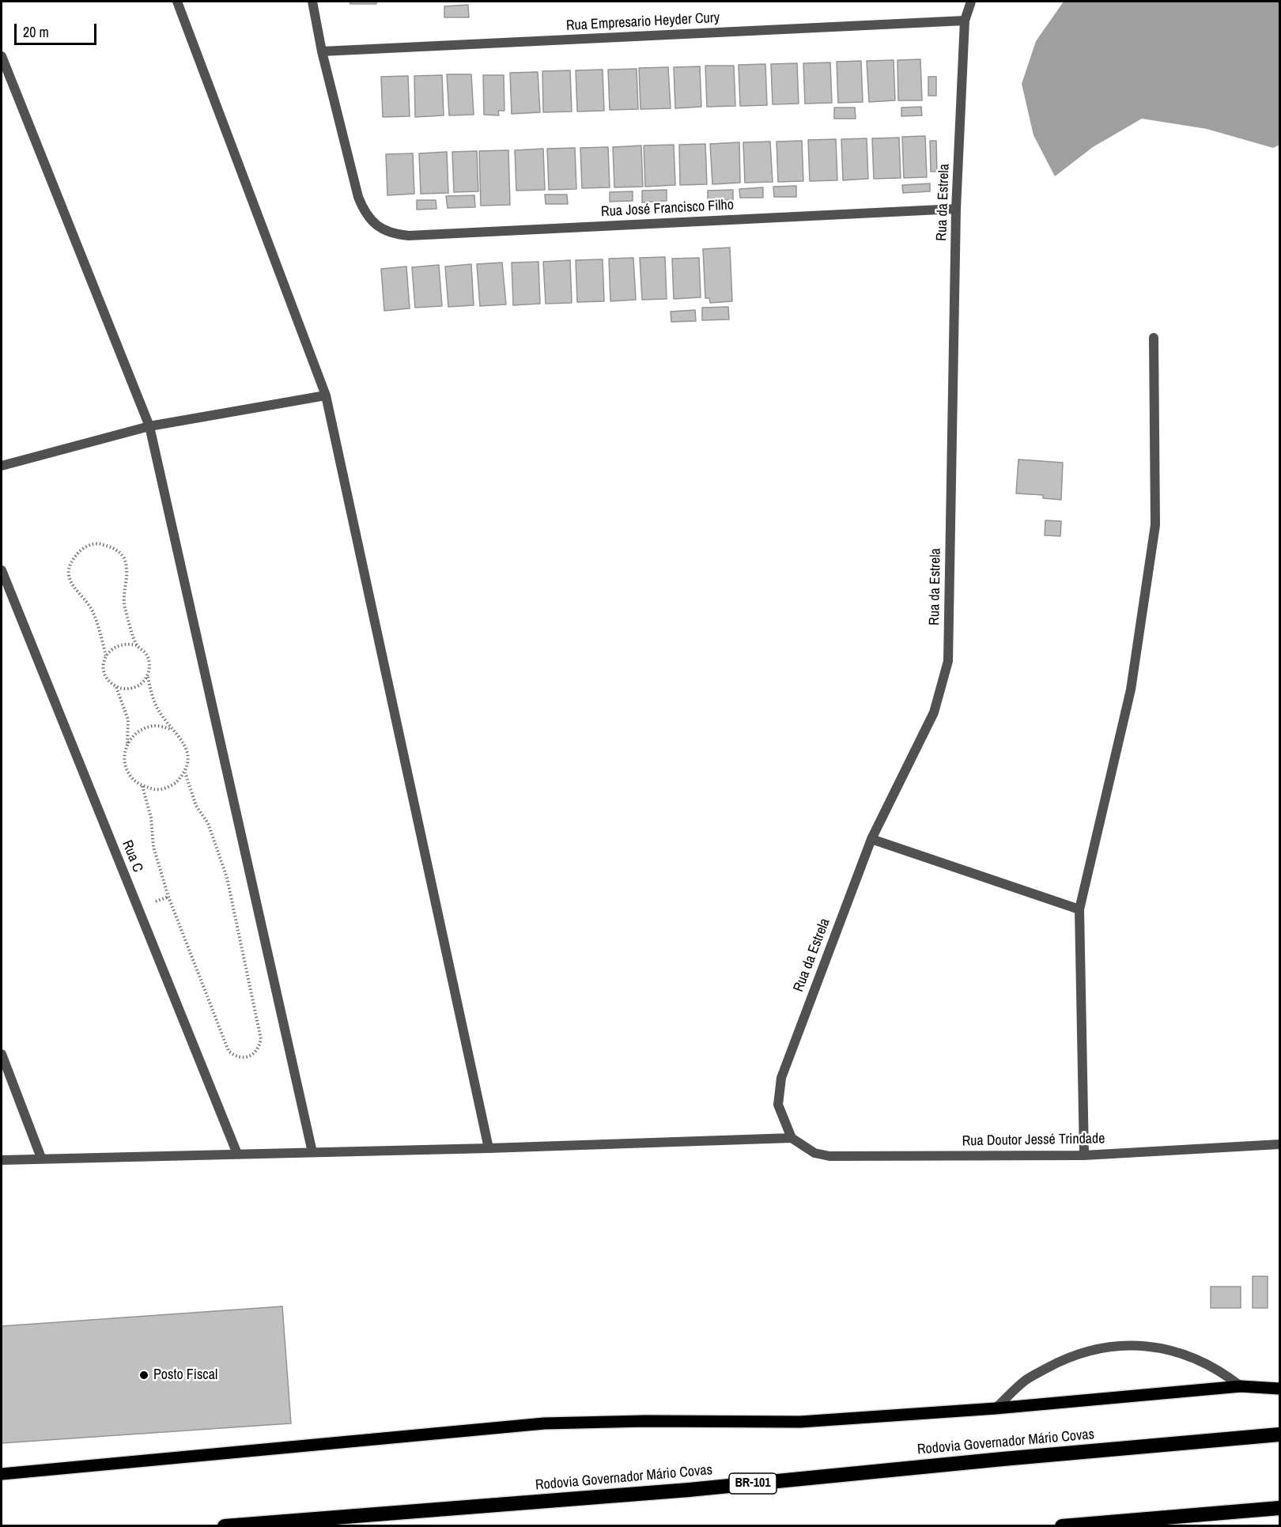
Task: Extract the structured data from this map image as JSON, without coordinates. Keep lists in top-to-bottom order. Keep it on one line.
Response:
{"streets":{"highway":["Rodovia Governador Mário Covas","BR-101"],"street":["Rua Empresario Heyder Cury","Rua da Estrela","Rua José Francisco Filho","Rua C","Rua Doutor Jessé Trindade"]},"crossings":[["Rua Empresario Heyder Cury","Rua da Estrela"],["Rua Empresario Heyder Cury","Rua José Francisco Filho"],["Rua da Estrela","Rua José Francisco Filho"],["Rua da Estrela","Rua Doutor Jessé Trindade"]],"places":["Posto Fiscal"],"scale_bar":"20 m"}
